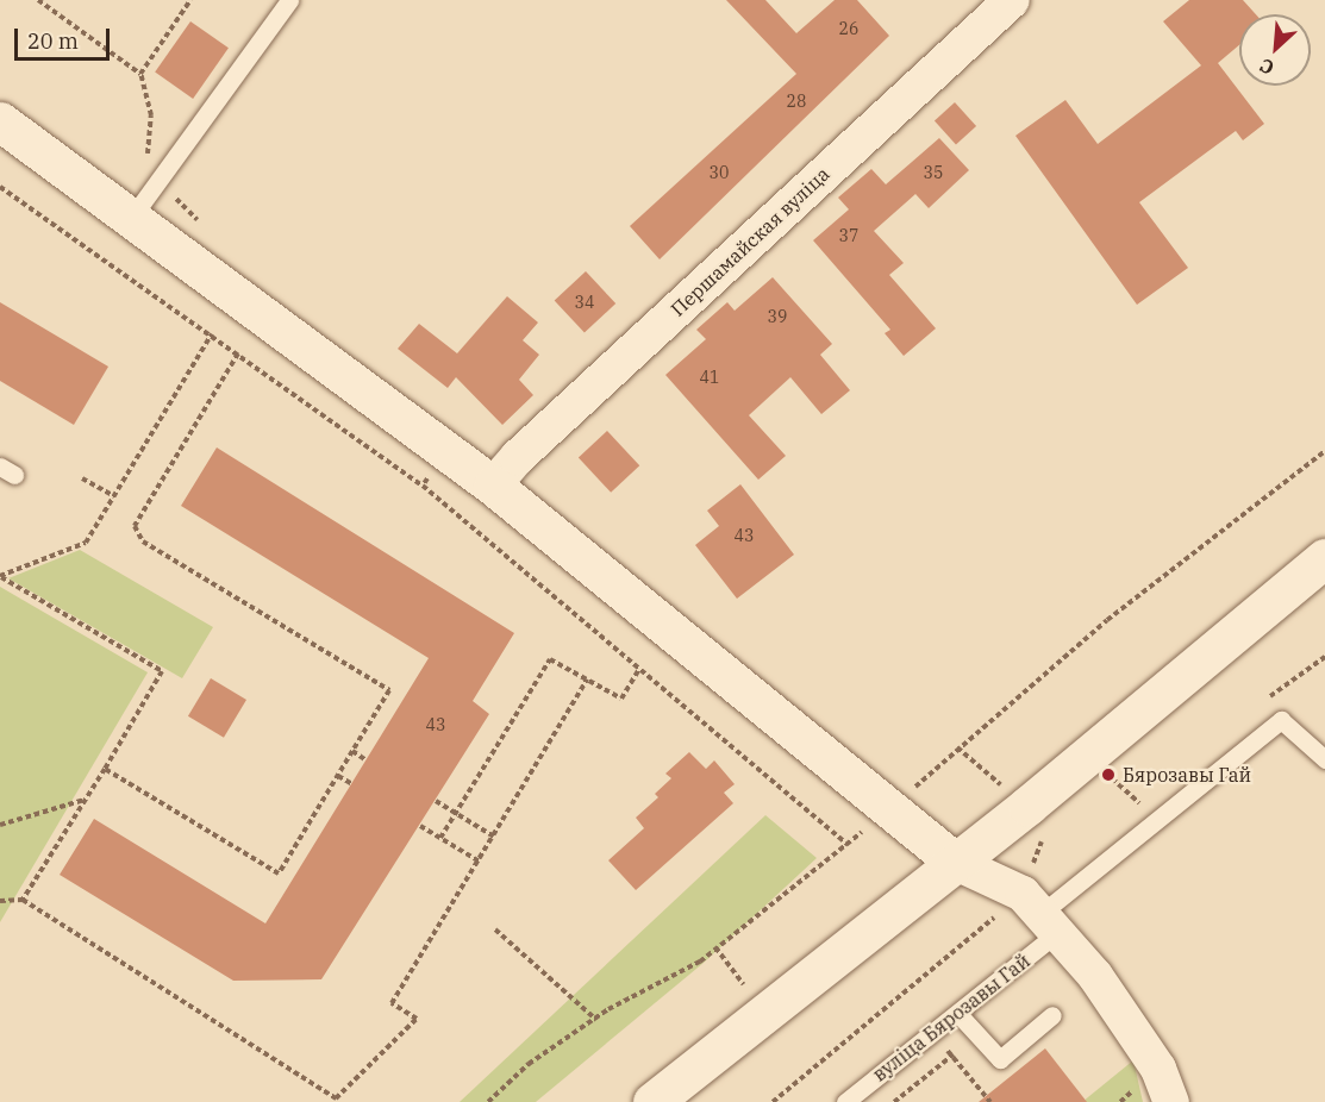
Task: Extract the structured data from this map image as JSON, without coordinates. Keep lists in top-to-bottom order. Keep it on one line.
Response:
{"streets":{"street":["Першамайская вуліца"],"lane":["вуліца Бярозавы Гай"]},"places":["Бярозавы Гай"],"house_numbers":["26","28","30","35","37","34","39","41","43","43"],"scale_bar":"20 m","north":"bottom left"}
